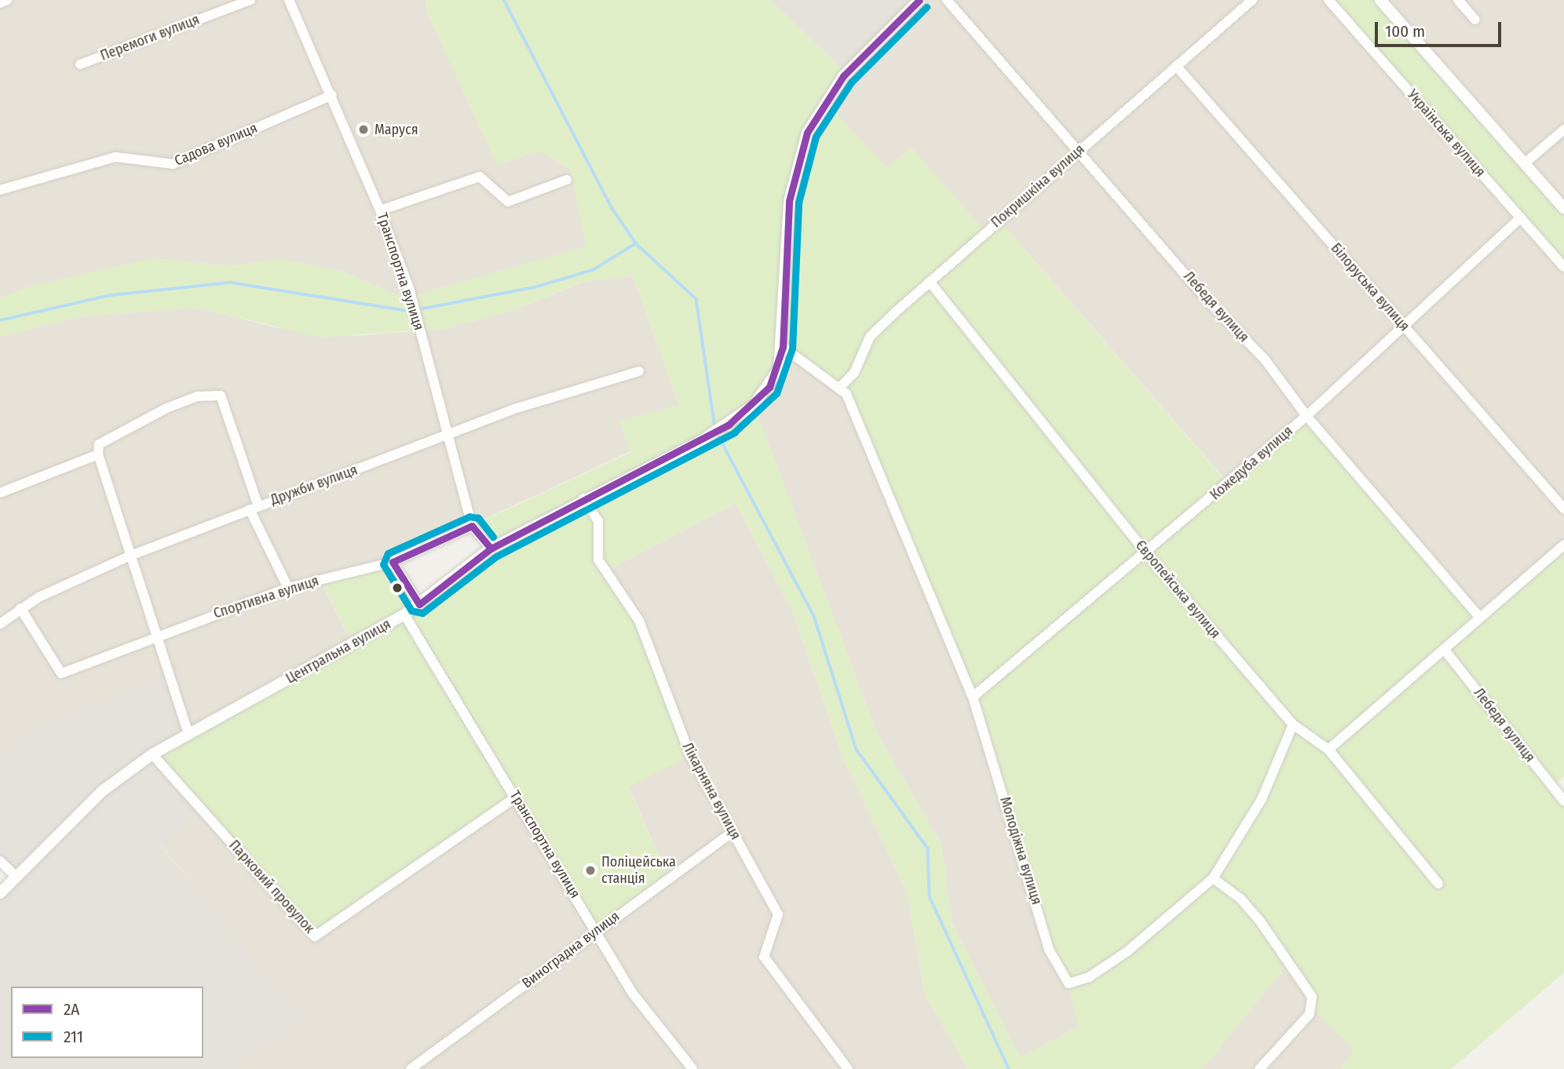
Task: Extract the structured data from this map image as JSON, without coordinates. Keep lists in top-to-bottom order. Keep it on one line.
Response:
{"streets":{"street":["Перемоги вулиця","Українська вулиця","Садова вулиця","Покришкіна вулиця","Транспортна вулиця","Білоруська вулиця","Лебедя вулиця","Кожедуба вулиця","Дружби вулиця","Європейська вулиця","Спортивна вулиця","Центральна вулиця","Лікарняна вулиця","Молодіжна вулиця","Парковий провулок","Виноградна вулиця"]},"crossings":[["Українська вулиця","Кожедуба вулиця"],["Садова вулиця","Транспортна вулиця"],["Покришкіна вулиця","Білоруська вулиця"],["Покришкіна вулиця","Лебедя вулиця"],["Покришкіна вулиця","Європейська вулиця"],["Покришкіна вулиця","Молодіжна вулиця"],["Транспортна вулиця","Дружби вулиця"],["Транспортна вулиця","Спортивна вулиця"],["Транспортна вулиця","Центральна вулиця"],["Транспортна вулиця","Парковий провулок"],["Транспортна вулиця","Виноградна вулиця"],["Білоруська вулиця","Кожедуба вулиця"],["Лебедя вулиця","Кожедуба вулиця"],["Кожедуба вулиця","Європейська вулиця"],["Кожедуба вулиця","Молодіжна вулиця"],["Дружби вулиця","Спортивна вулиця"],["Центральна вулиця","Лікарняна вулиця"],["Центральна вулиця","Парковий провулок"],["Лікарняна вулиця","Виноградна вулиця"]],"places":["Маруся","Поліцейська станція"],"lines":["transit line 2А","transit line 211"],"legend":["2А","211"],"scale_bar":"100 m"}
